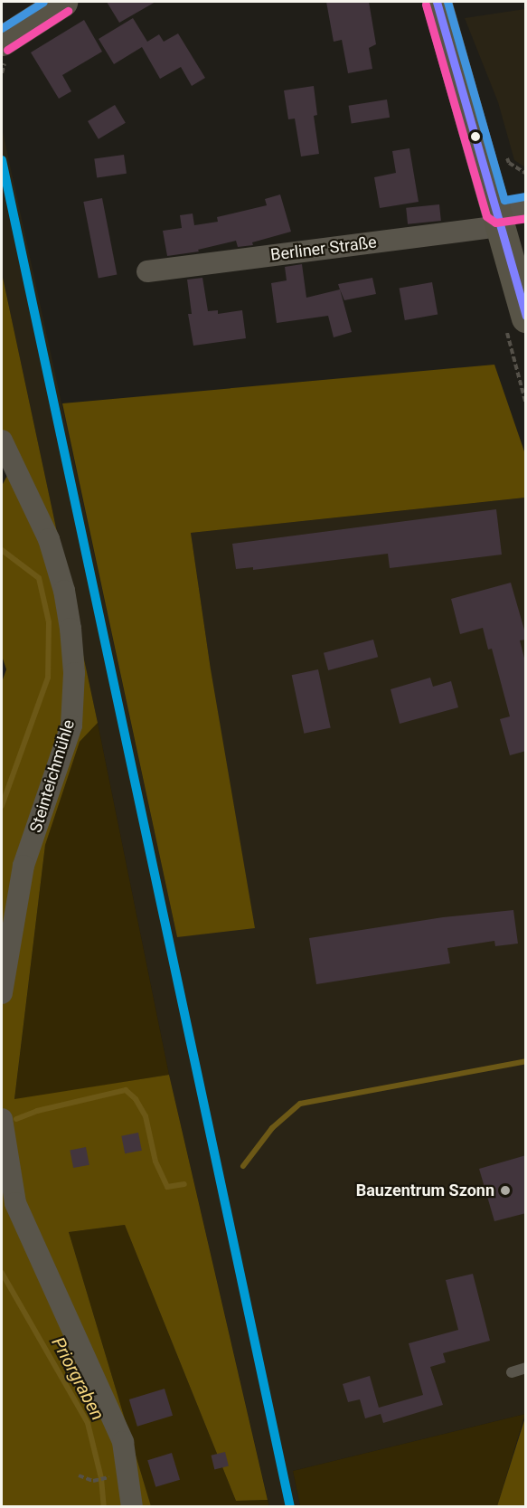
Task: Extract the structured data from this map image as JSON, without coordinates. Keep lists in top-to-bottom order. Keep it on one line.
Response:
{"streets":{"street":["Berliner Straße","Steinteichmühle"]},"water":["Priorgraben"],"places":["Bauzentrum Szonn"]}
